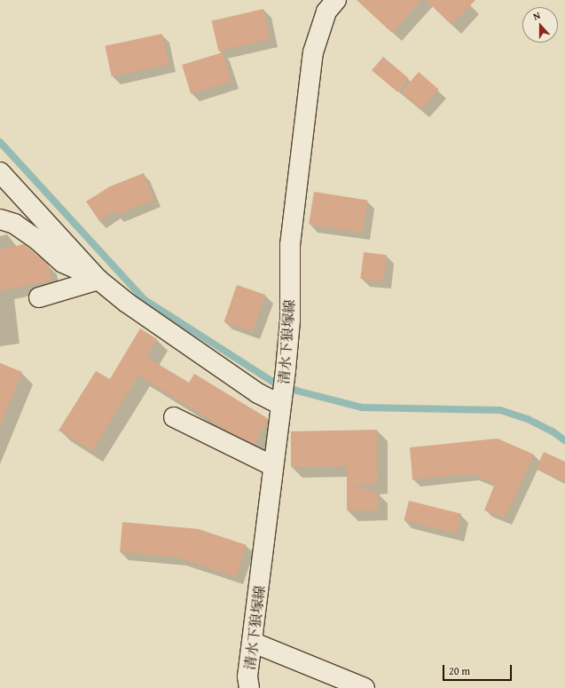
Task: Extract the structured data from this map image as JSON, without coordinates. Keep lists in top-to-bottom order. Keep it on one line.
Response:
{"streets":{"street":["清水下狼塚線"]},"scale_bar":"20 m","north":"top"}
